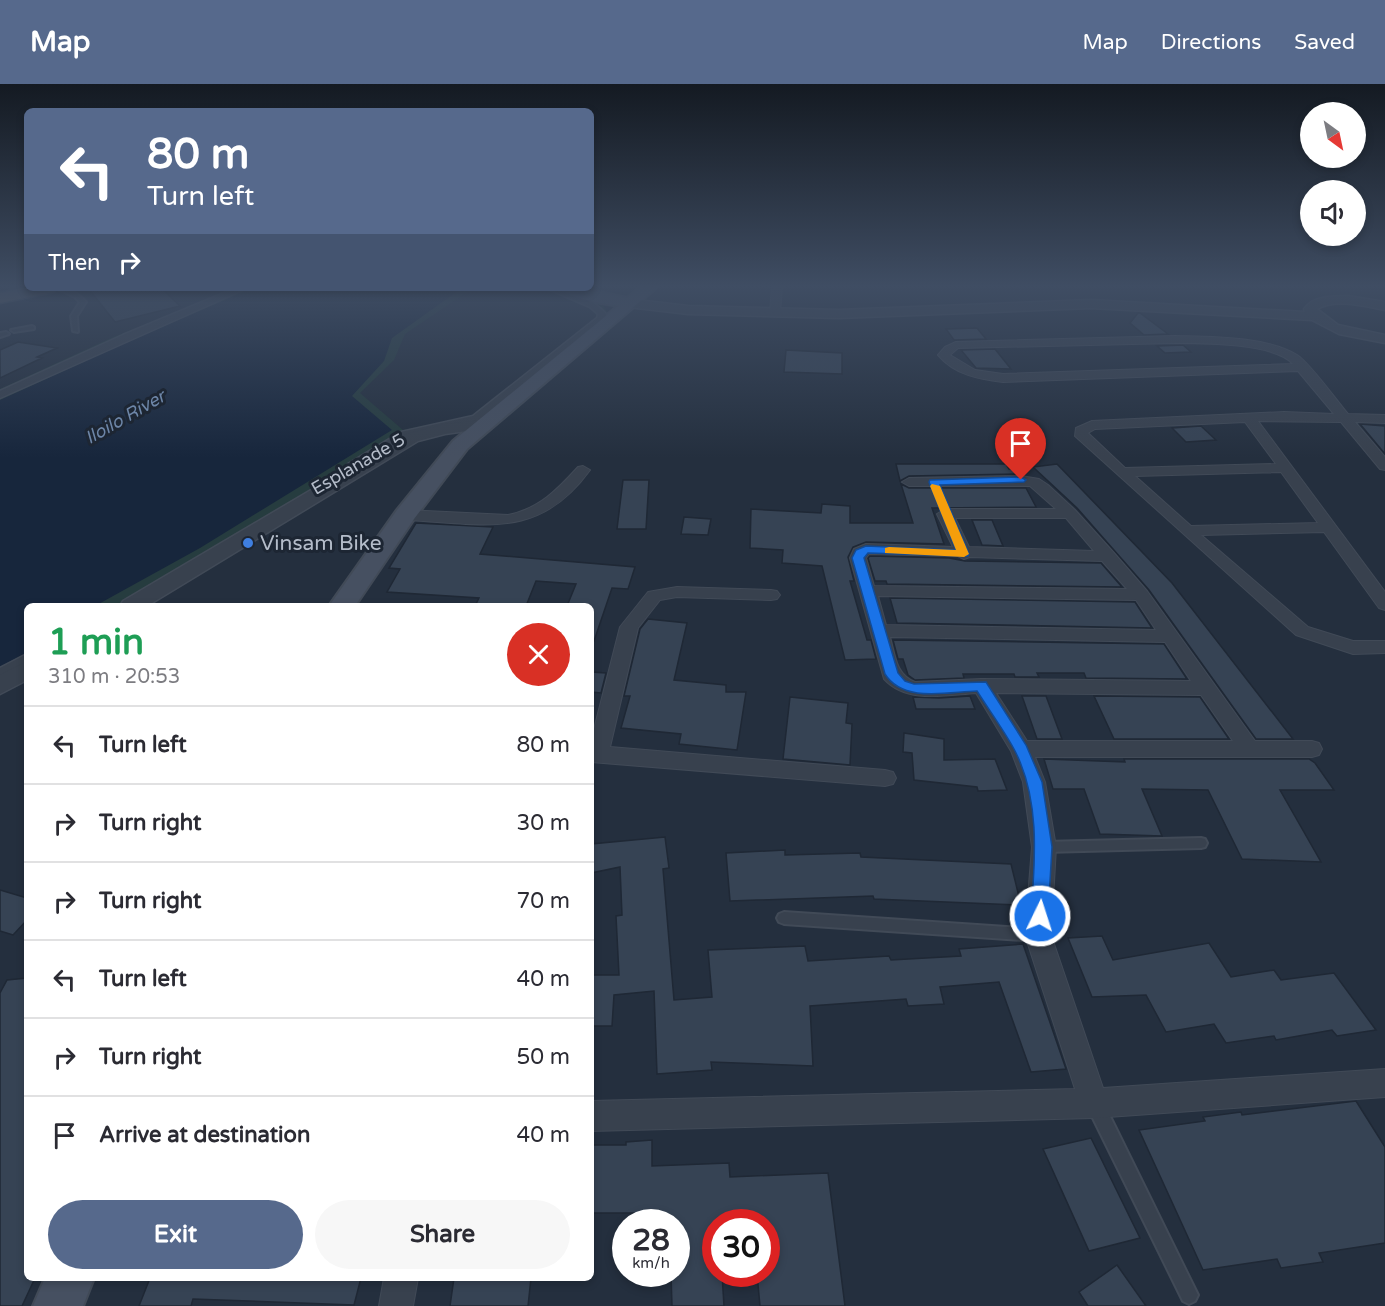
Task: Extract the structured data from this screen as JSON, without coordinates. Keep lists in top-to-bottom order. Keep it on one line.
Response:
{"streets":{"street":["Esplanade 5"]},"water":["Iloilo River"],"places":["Vinsam Bike"],"north":"bottom right","page":{"header":"Map","nav":["Map","Directions","Saved"],"turn":["80 m","Turn left"],"then":"Then","heading":["1 min","310 m · 20:53"],"list":[{"name":"Turn left","value":"80 m"},{"name":"Turn right","value":"30 m"},{"name":"Turn right","value":"70 m"},{"name":"Turn left","value":"40 m"},{"name":"Turn right","value":"50 m"},{"name":"Arrive at destination","value":"40 m"}],"buttons":["Exit","Share"],"speed":"28 km/h","limit":"30"}}
